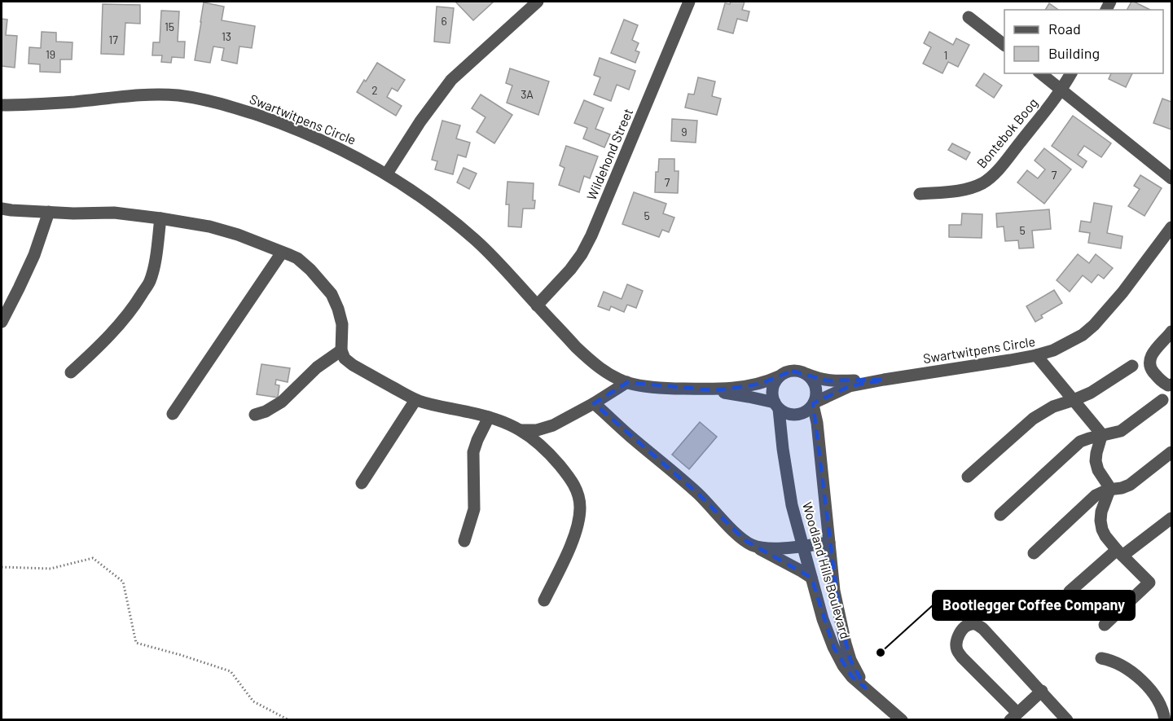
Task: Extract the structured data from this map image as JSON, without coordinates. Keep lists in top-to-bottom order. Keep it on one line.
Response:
{"streets":{"street":["Swartwitpens Circle","Bontebok Boog","Wildehond Street","Woodland Hills Boulevard"]},"crossings":[["Swartwitpens Circle","Wildehond Street"],["Swartwitpens Circle","Woodland Hills Boulevard"]],"places":["Bootlegger Coffee Company"],"house_numbers":["6","15","13","17","19","1","2","3A","9","7","7","5","5"],"legend":["Road","Building"]}
